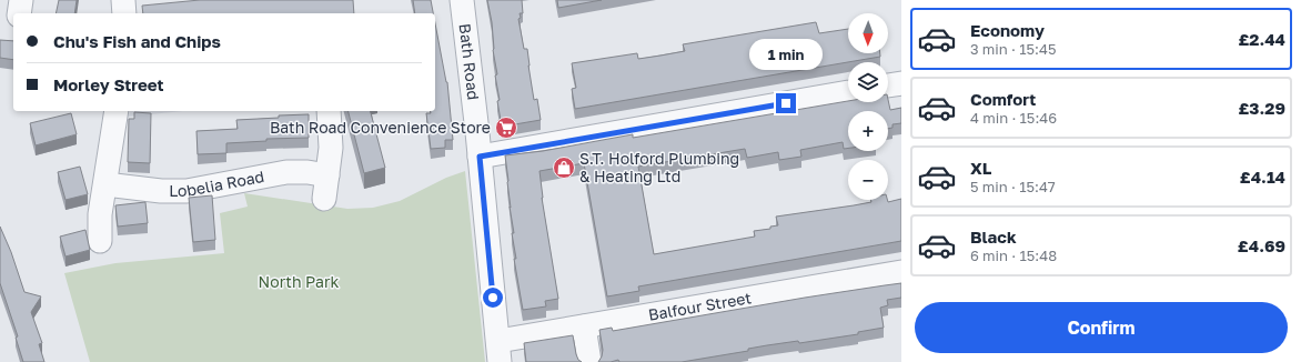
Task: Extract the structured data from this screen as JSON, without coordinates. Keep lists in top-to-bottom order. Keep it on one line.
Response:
{"streets":{"street":["Bath Road","Lobelia Road","Balfour Street"]},"crossings":[["Bath Road","Balfour Street"]],"parks":["North Park"],"places":{"supermarket":["Bath Road Convenience Store"],"shop":["S.T. Holford Plumbing & Heating Ltd"]},"north":"bottom","page":{"list":[{"name":"Economy","note":"3 min · 15:45","value":"£2.44"},{"name":"Comfort","note":"4 min · 15:46","value":"£3.29"},{"name":"XL","note":"5 min · 15:47","value":"£4.14"},{"name":"Black","note":"6 min · 15:48","value":"£4.69"}],"map_buttons":["+","−"],"banner":["Chu's Fish and Chips","Morley Street"],"bubble":"1 min","buttons":"Confirm"}}
